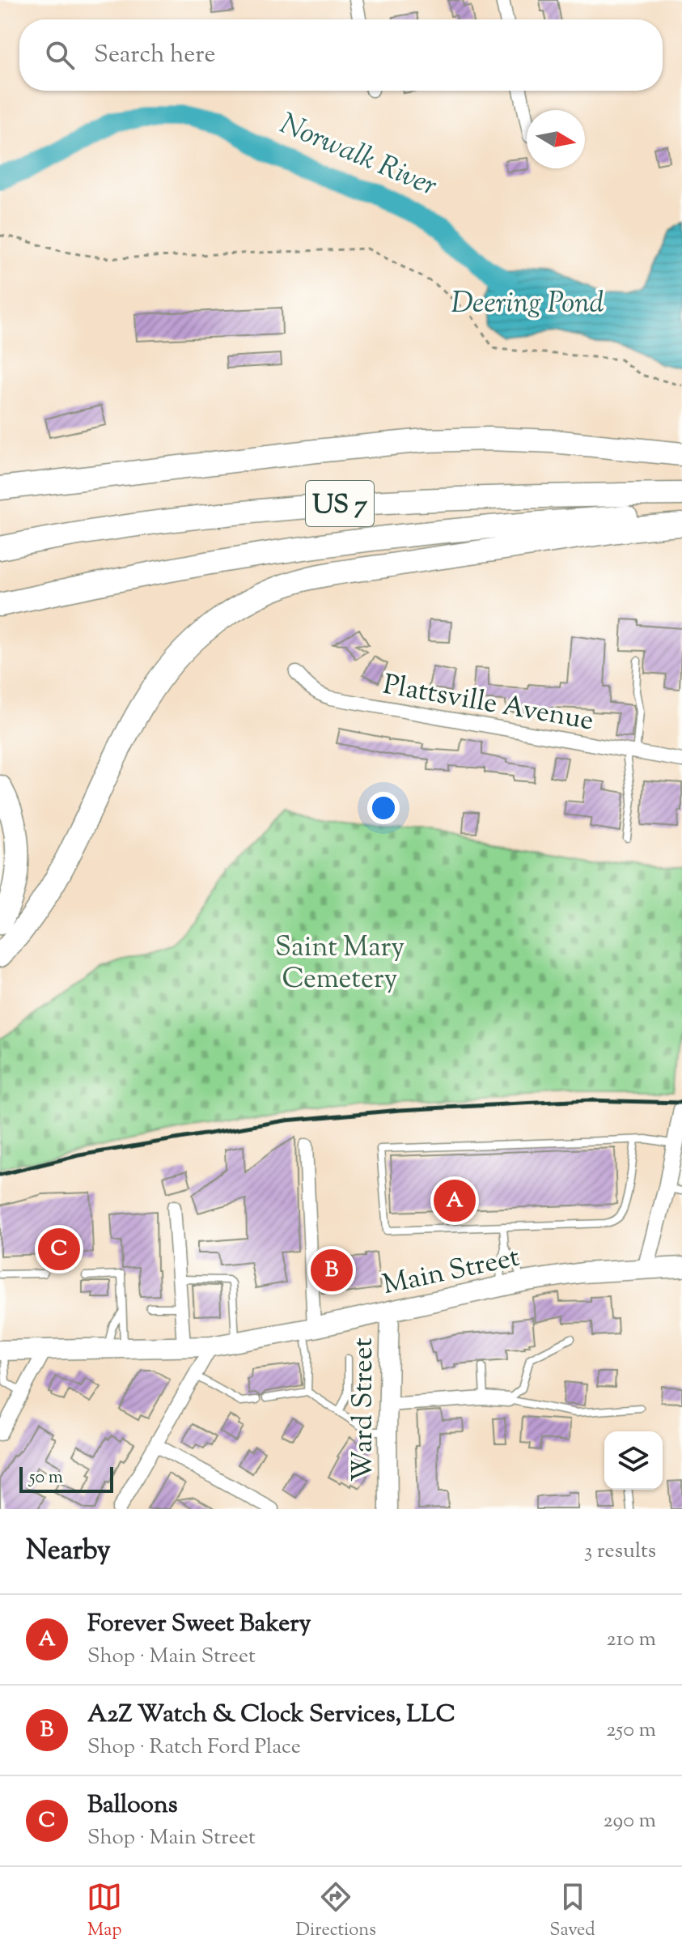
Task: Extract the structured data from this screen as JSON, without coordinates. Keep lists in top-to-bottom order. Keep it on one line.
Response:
{"streets":{"highway":["US 7"],"main road":["Main Street","Ward Street"],"street":["Plattsville Avenue"]},"crossings":[["Main Street","Ward Street"]],"water":["Norwalk River","Deering Pond"],"parks":["Saint Mary Cemetery"],"scale_bar":"50 m","north":"right","page":{"search":"Search here","pins":["A","C","B"],"scale":"50 m","heading":["Nearby","3 results"],"list":[{"mark":"A","name":"Forever Sweet Bakery","note":"Shop · Main Street","value":"210 m"},{"mark":"B","name":"A2Z Watch & Clock Services, LLC","note":"Shop · Ratch Ford Place","value":"250 m"},{"mark":"C","name":"Balloons","note":"Shop · Main Street","value":"290 m"}],"nav":["Map","Directions","Saved"]}}
